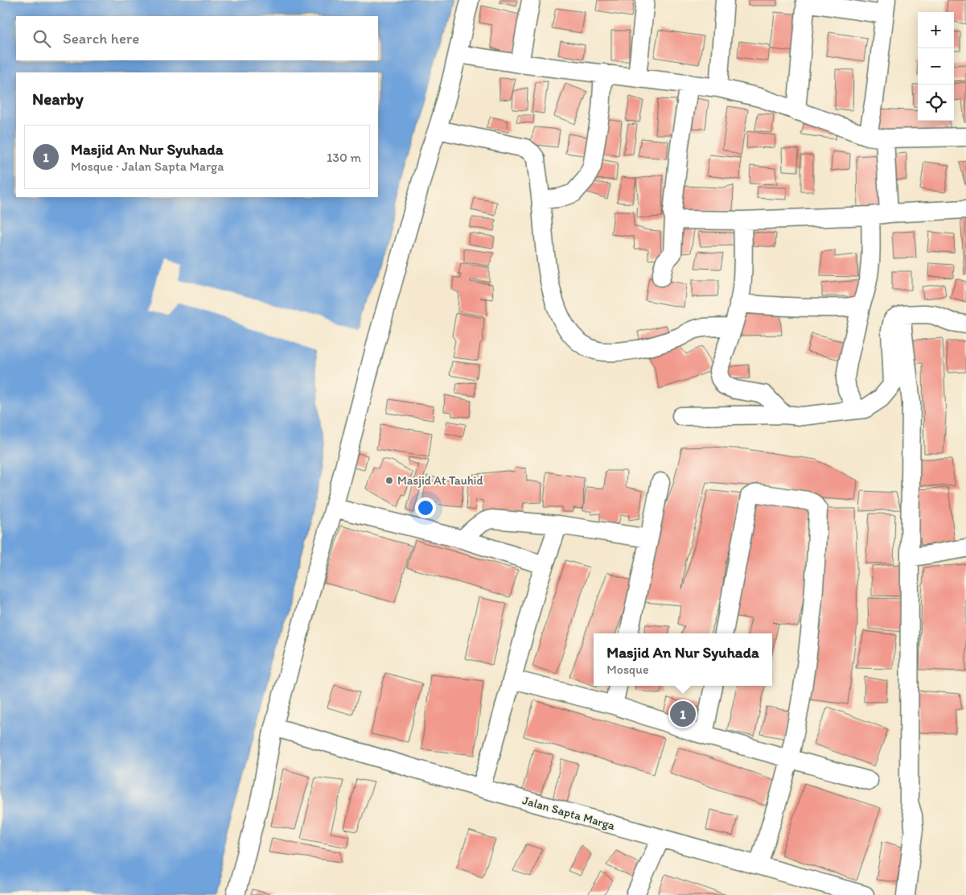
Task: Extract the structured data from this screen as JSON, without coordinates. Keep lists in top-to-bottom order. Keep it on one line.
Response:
{"streets":{"street":["Jalan Sapta Marga"]},"places":["Masjid At Tauhid"],"page":{"map_buttons":["+","−"],"search":"Search here","heading":"Nearby","list":[{"mark":"1","name":"Masjid An Nur Syuhada","note":"Mosque · Jalan Sapta Marga","value":"130 m"}],"popup":["Masjid An Nur Syuhada","Mosque"],"pins":"1"}}
